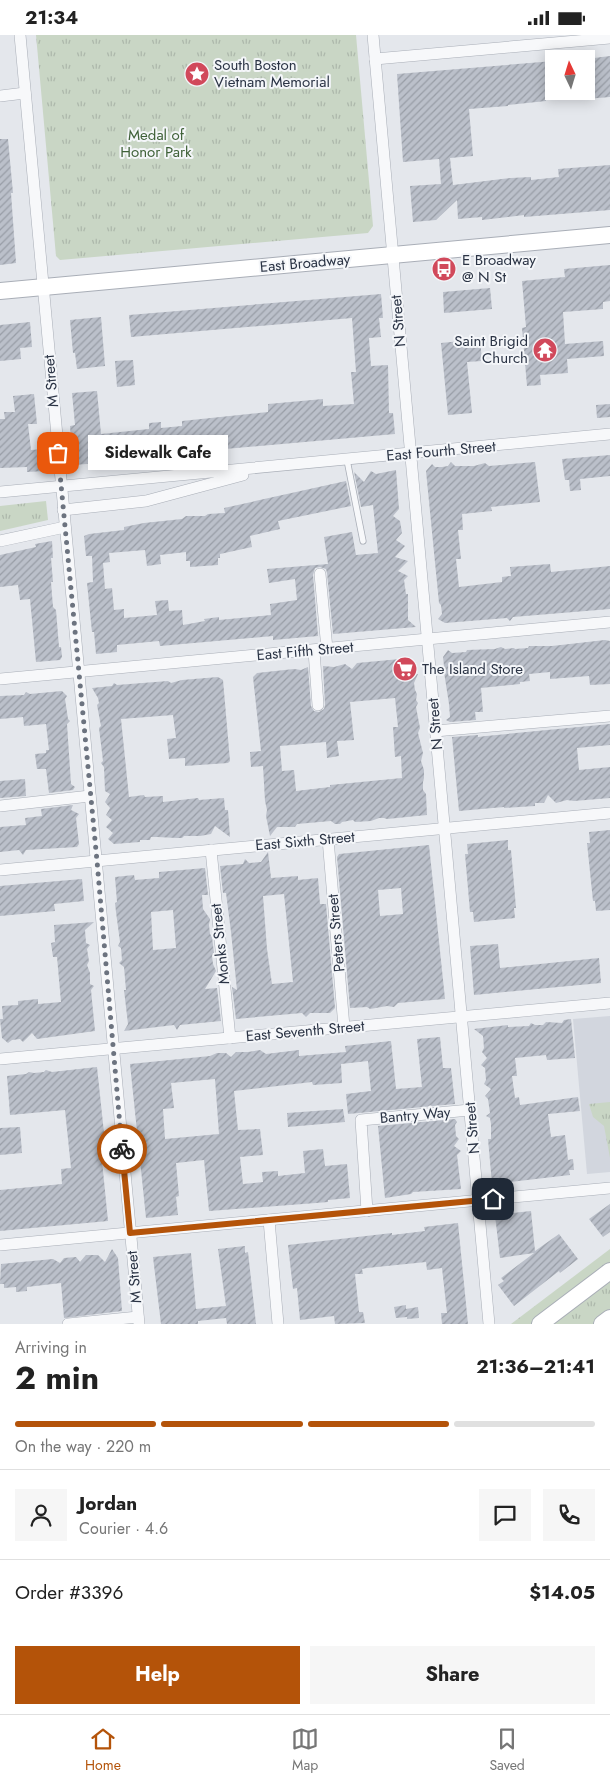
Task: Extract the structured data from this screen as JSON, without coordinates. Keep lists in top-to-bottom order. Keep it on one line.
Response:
{"streets":{"main road":["East Broadway"],"street":["N Street","M Street","East Fourth Street","East Fifth Street","East Sixth Street","Peters Street","Monks Street","East Seventh Street","Bantry Way"]},"crossings":[["East Broadway","N Street"],["East Broadway","M Street"],["N Street","East Fourth Street"],["N Street","East Fifth Street"],["N Street","East Sixth Street"],["N Street","East Seventh Street"],["N Street","Bantry Way"],["M Street","East Fourth Street"],["M Street","East Fifth Street"],["M Street","East Sixth Street"],["M Street","East Seventh Street"],["East Sixth Street","Peters Street"],["East Sixth Street","Monks Street"],["Peters Street","East Seventh Street"],["Monks Street","East Seventh Street"]],"parks":["Medal of Honor Park"],"places":{"place":["South Boston Vietnam Memorial"],"bus stop":["E Broadway @ N St"],"temple":["Saint Brigid Church"],"other":["Sidewalk Cafe"],"supermarket":["The Island Store"]},"north":"top","page":{"status":"21:34","bubble":"Sidewalk Cafe","heading":["2 min","Arriving in","21:36–21:41"],"panel":["Jordan","Courier · 4.6","Order #3396","$14.05"],"bar":"On the way · 220 m","buttons":["Help","Share"],"tabs":["Home","Map","Saved"]}}
